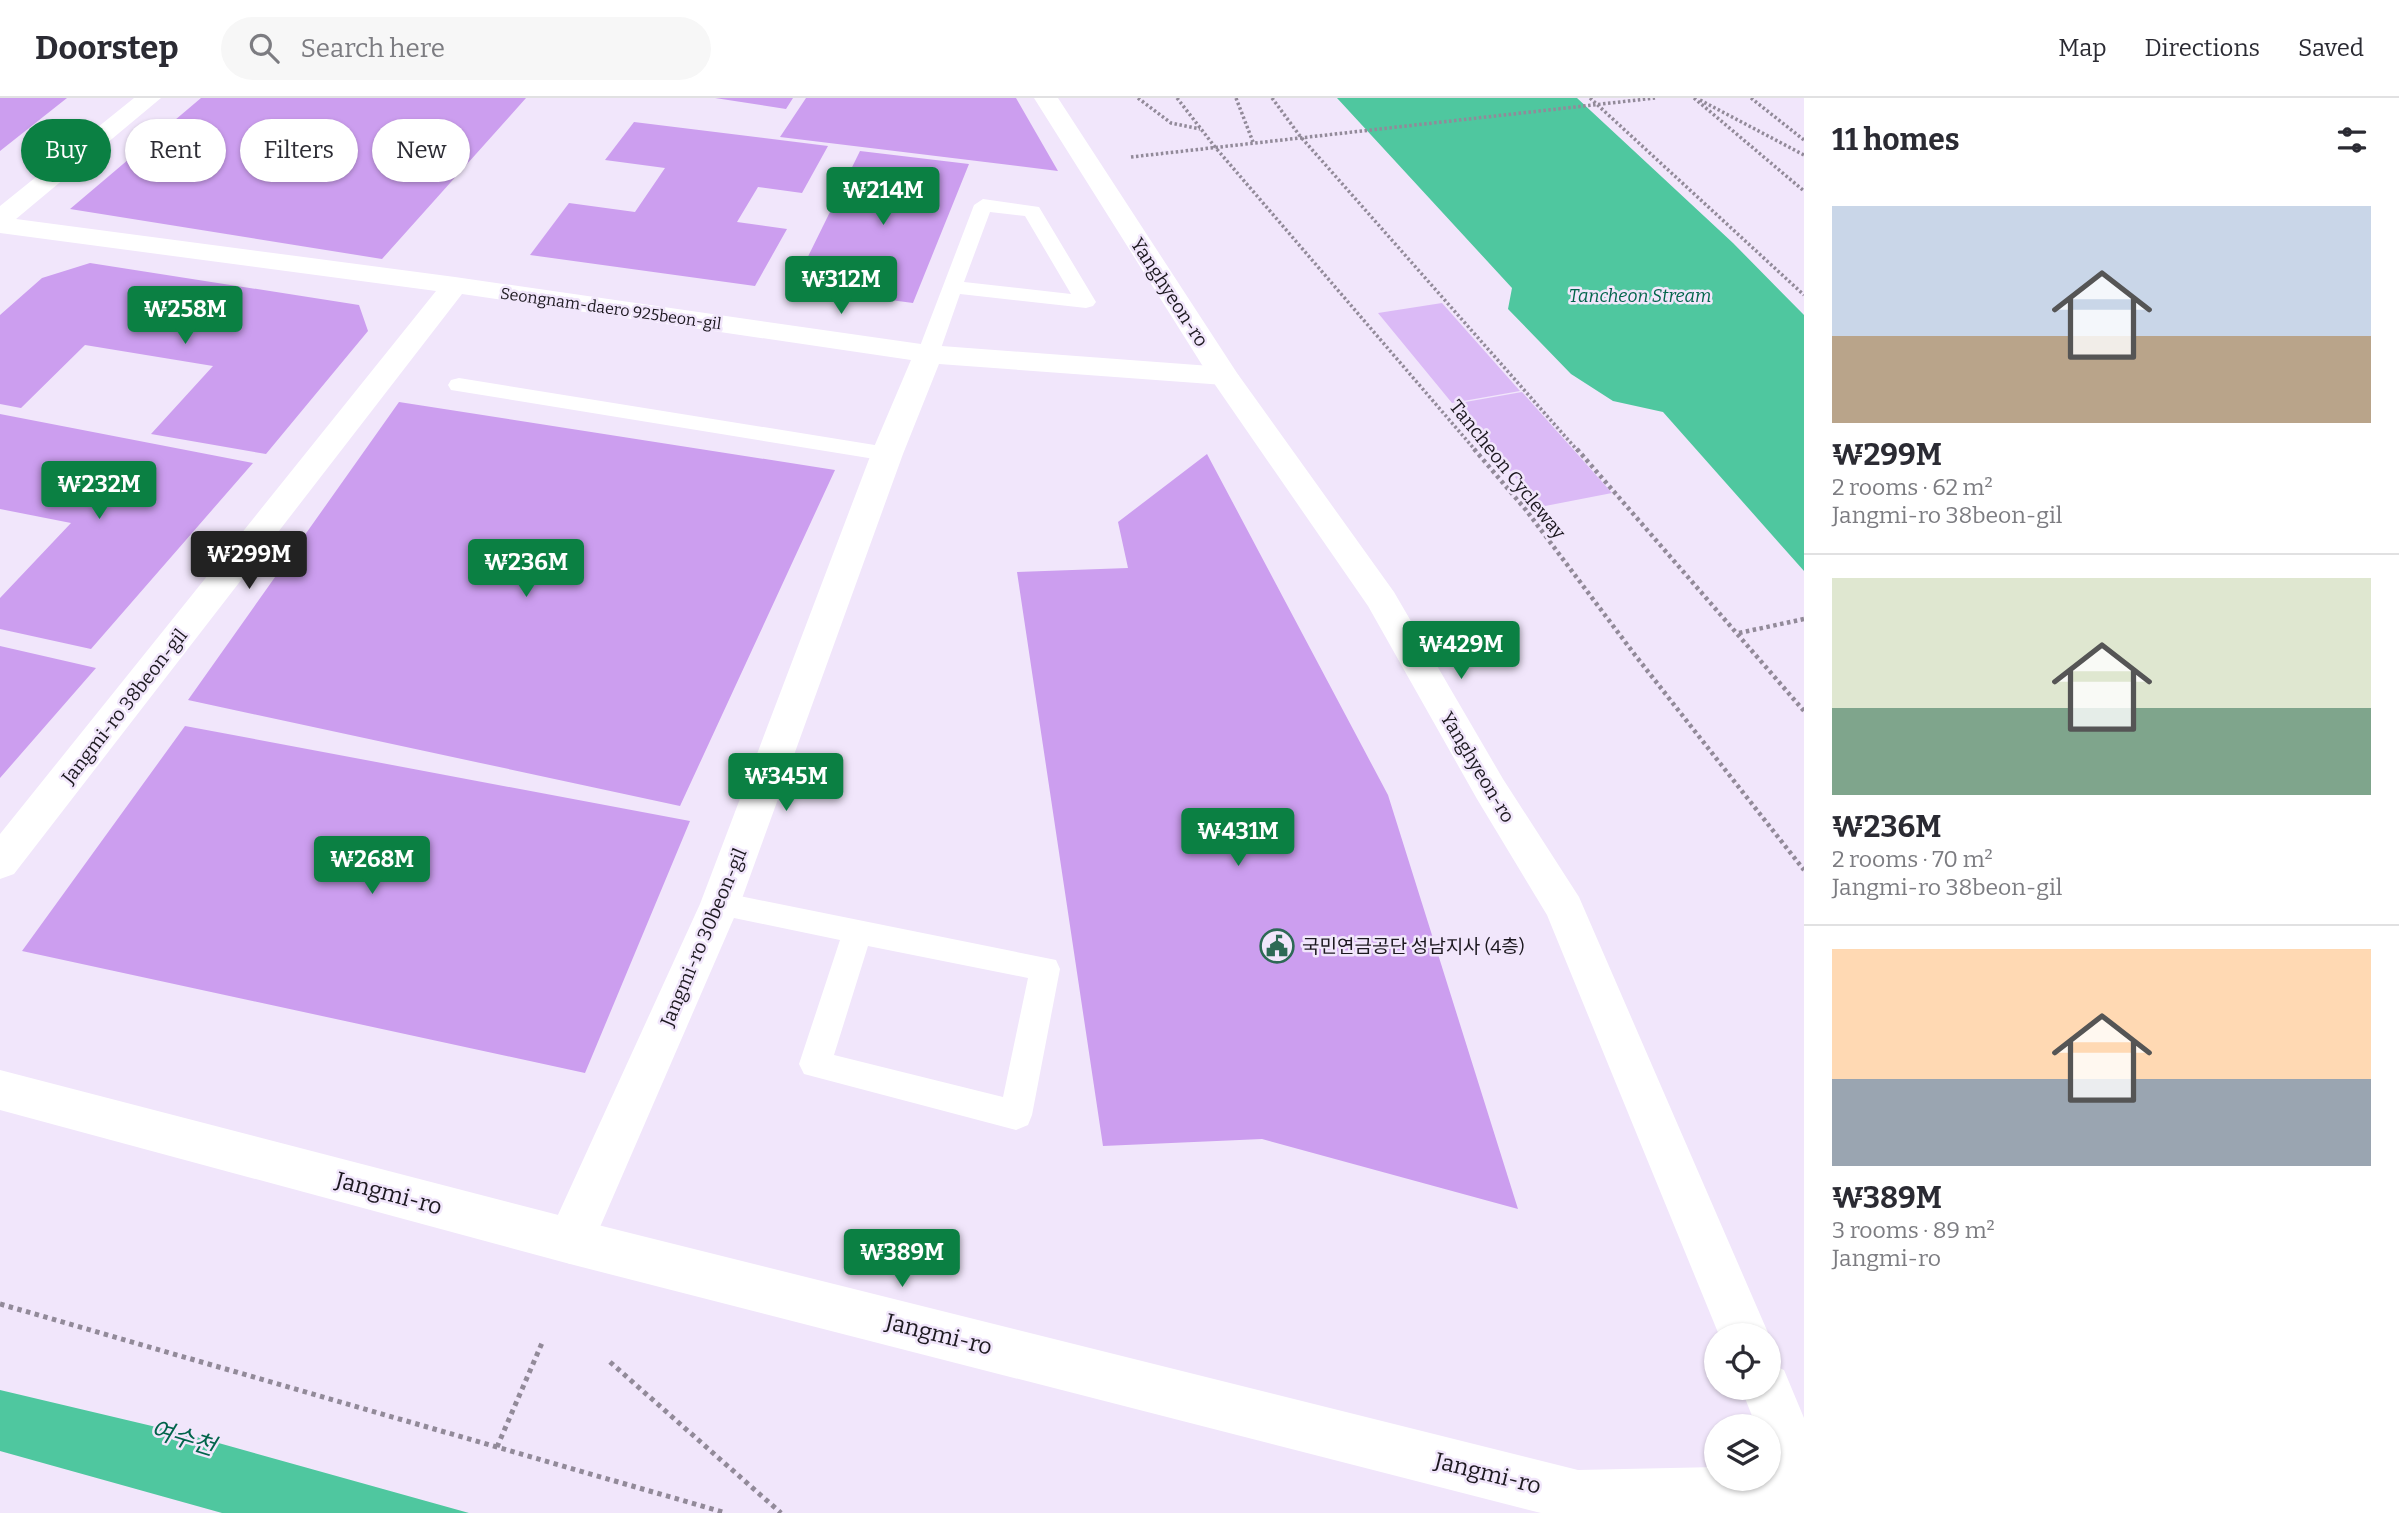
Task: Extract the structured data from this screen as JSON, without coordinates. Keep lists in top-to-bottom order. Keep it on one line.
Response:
{"streets":{"street":["Yanghyeon-ro","Seongnam-daero 925beon-gil","Jangmi-ro 38beon-gil","Jangmi-ro 30beon-gil","Jangmi-ro"],"path":["Tancheon Cycleway"]},"crossings":[["Yanghyeon-ro","Seongnam-daero 925beon-gil"],["Seongnam-daero 925beon-gil","Jangmi-ro 38beon-gil"],["Seongnam-daero 925beon-gil","Jangmi-ro 30beon-gil"],["Jangmi-ro 30beon-gil","Jangmi-ro"]],"water":["Tancheon Stream","여수천"],"places":{"public building":["국민연금공단 성남지사 (4층)"]},"page":{"header":"Doorstep","search":"Search here","nav":["Map","Directions","Saved"],"heading":"11 homes","chip":["Buy","Rent","Filters","New"],"price":["₩214M","₩312M","₩258M","₩232M","₩299M","₩236M","₩429M","₩345M","₩431M","₩268M","₩389M"],"list":[{"name":"₩299M","note":"2 rooms · 62 m² · Jangmi-ro 38beon-gil"},{"name":"₩236M","note":"2 rooms · 70 m² · Jangmi-ro 38beon-gil"},{"name":"₩389M","note":"3 rooms · 89 m² · Jangmi-ro"}]}}
